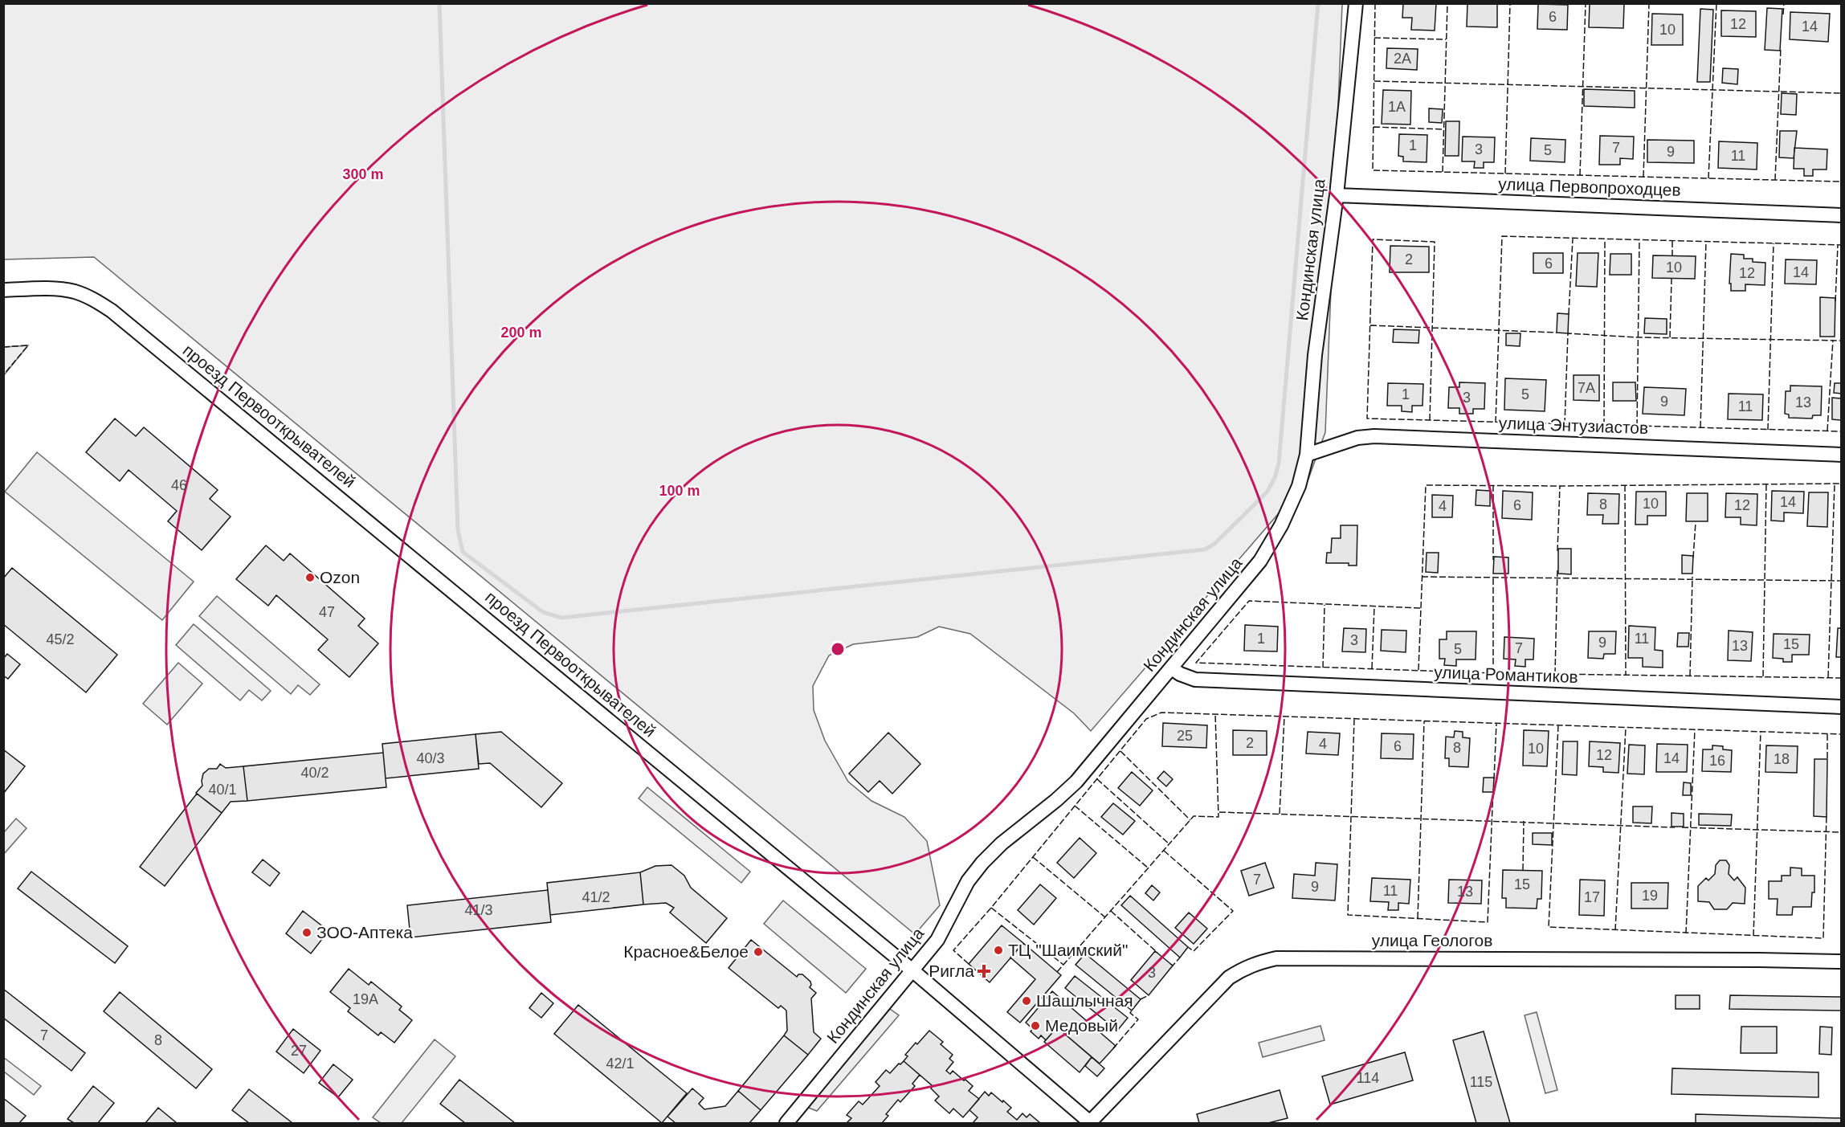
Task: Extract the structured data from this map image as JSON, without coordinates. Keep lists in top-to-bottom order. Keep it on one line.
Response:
{"streets":{"street":["улица Первопроходцев","Кондинская улица","проезд Первооткрывателей","улица Энтузиастов","улица Романтиков","улица Геологов"]},"crossings":[["улица Первопроходцев","Кондинская улица"],["Кондинская улица","проезд Первооткрывателей"],["Кондинская улица","улица Энтузиастов"],["Кондинская улица","улица Романтиков"],["проезд Первооткрывателей","улица Геологов"]],"places":{"other":["Ozon","ЗОО-Аптека","ТЦ \"Шаимский\"","Красное&Белое","Шашлычная","Медовый"],"health":["Ригла"]},"house_numbers":["6","12","14","10","2А","1А","1","7","3","5","9","11","2","6","10","14","12","7А","1","5","3","9","13","11","46","14","10","8","6","12","4","47","1","11","45/2","3","9","15","13","7","5","25","2","4","6","8","10","12","40/3","14","18","16","40/2","40/1","7","15","9","11","13","19","41/2","17","41/3","3","19А","7","8","27","42/1","114","115"],"rings":["300 m","200 m","100 m"]}
